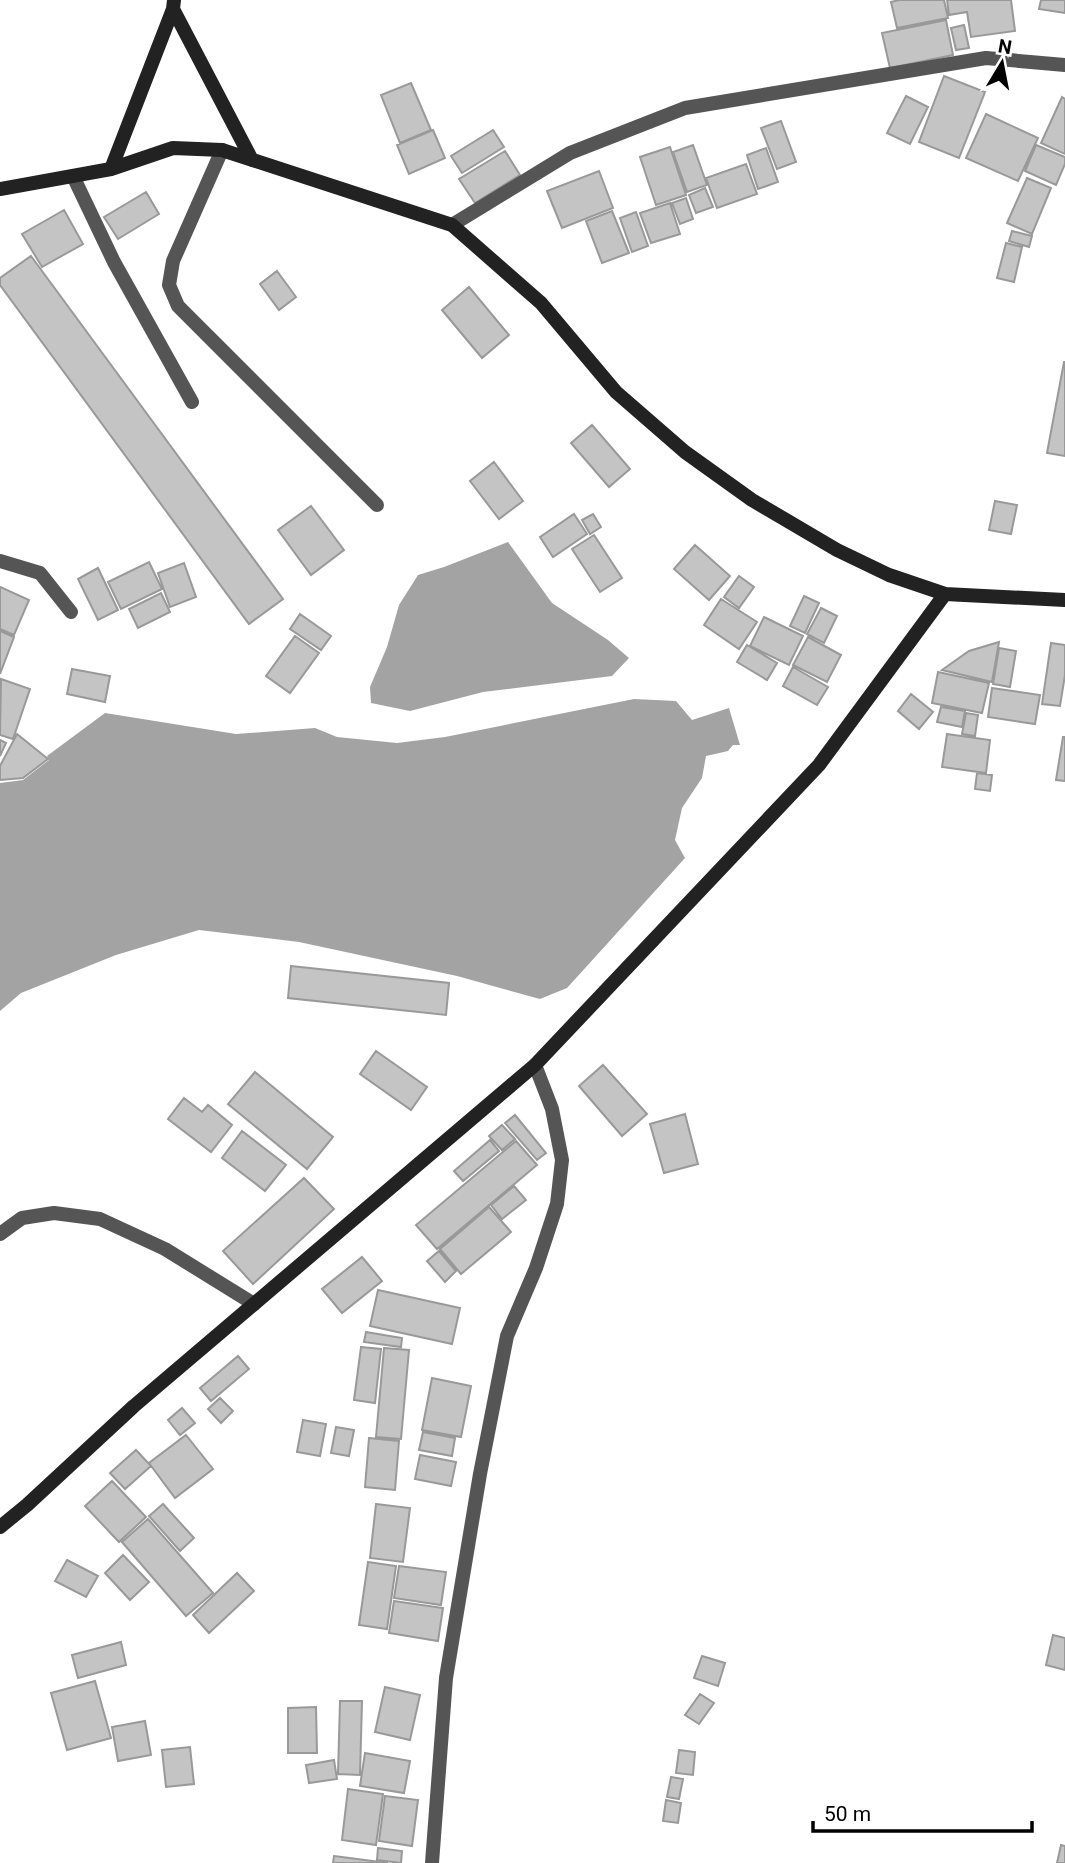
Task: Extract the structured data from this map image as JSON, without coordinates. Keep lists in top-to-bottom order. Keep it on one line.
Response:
{"scale_bar":"50 m","north":"top"}
